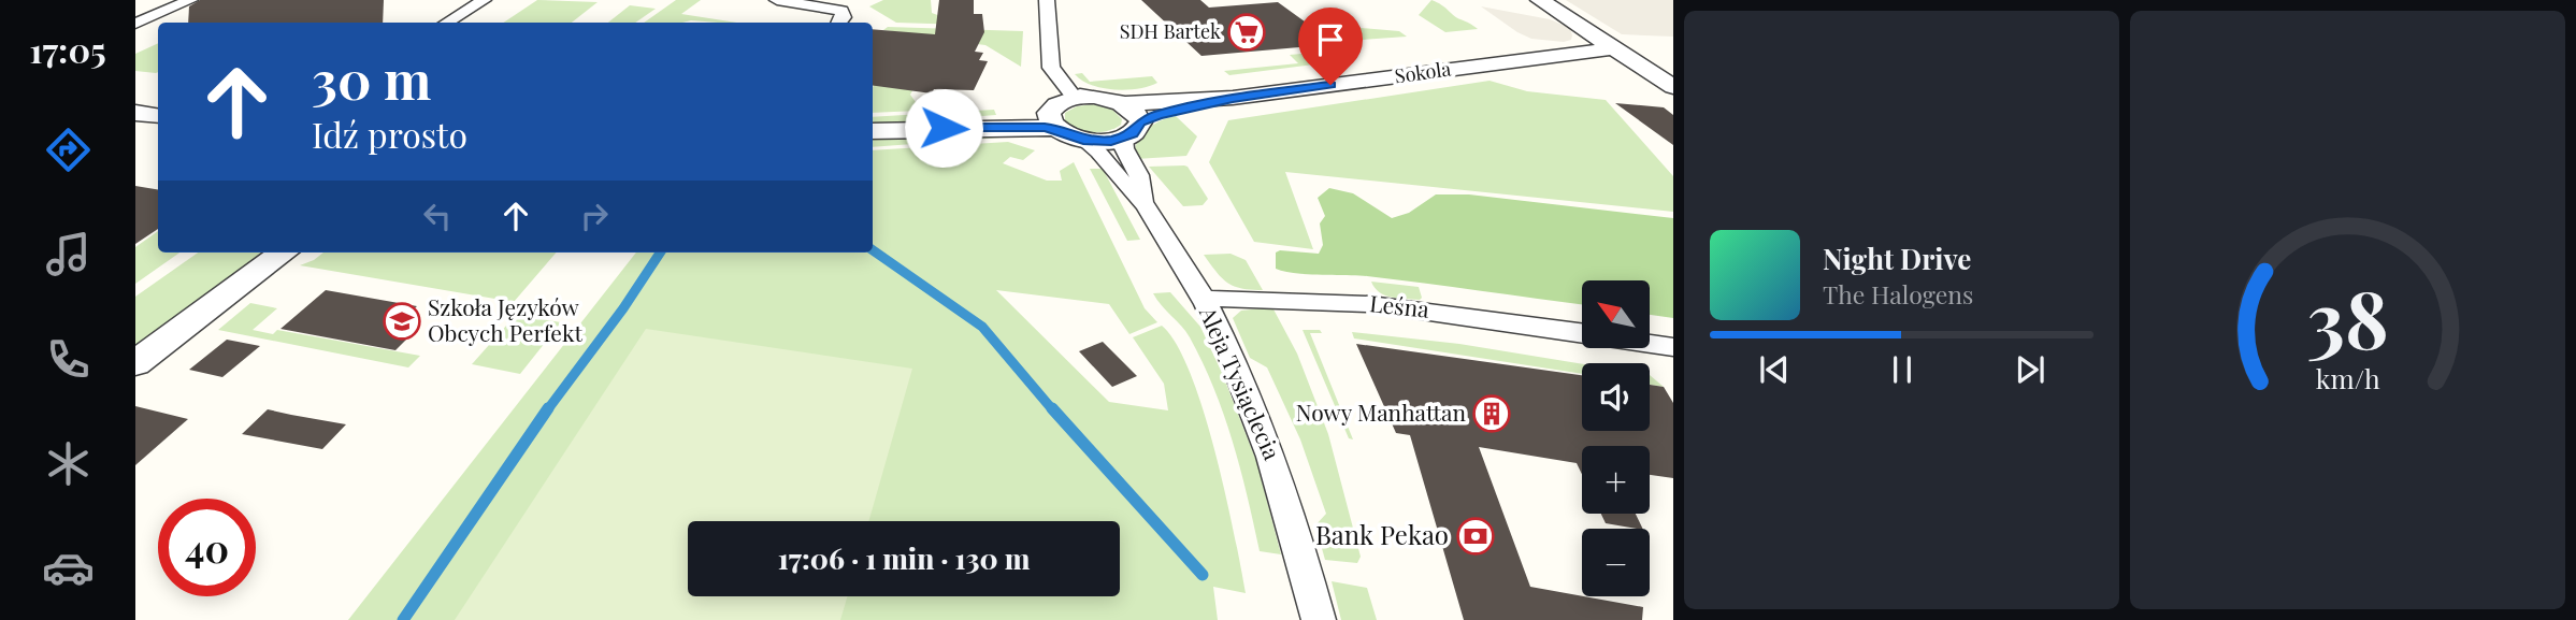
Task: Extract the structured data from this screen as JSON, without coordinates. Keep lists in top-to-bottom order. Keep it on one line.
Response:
{"streets":{"street":["Sokola","Leśna","Aleja Tysiąclecia"]},"crossings":[["Sokola","Aleja Tysiąclecia"],["Leśna","Aleja Tysiąclecia"]],"places":{"supermarket":["SDH Bartek"],"school or university":["Szkoła Języków Obcych Perfekt"],"building":["Nowy Manhattan"],"bank":["Bank Pekao"]},"north":"top left","page":{"tabs":"17:05","turn":["30 m","Idź prosto"],"song":["Night Drive","The Halogens"],"map_buttons":["+","−"],"limit":"40","trip":"17:06 · 1 min · 130 m","gauge":["38","km/h"]}}
